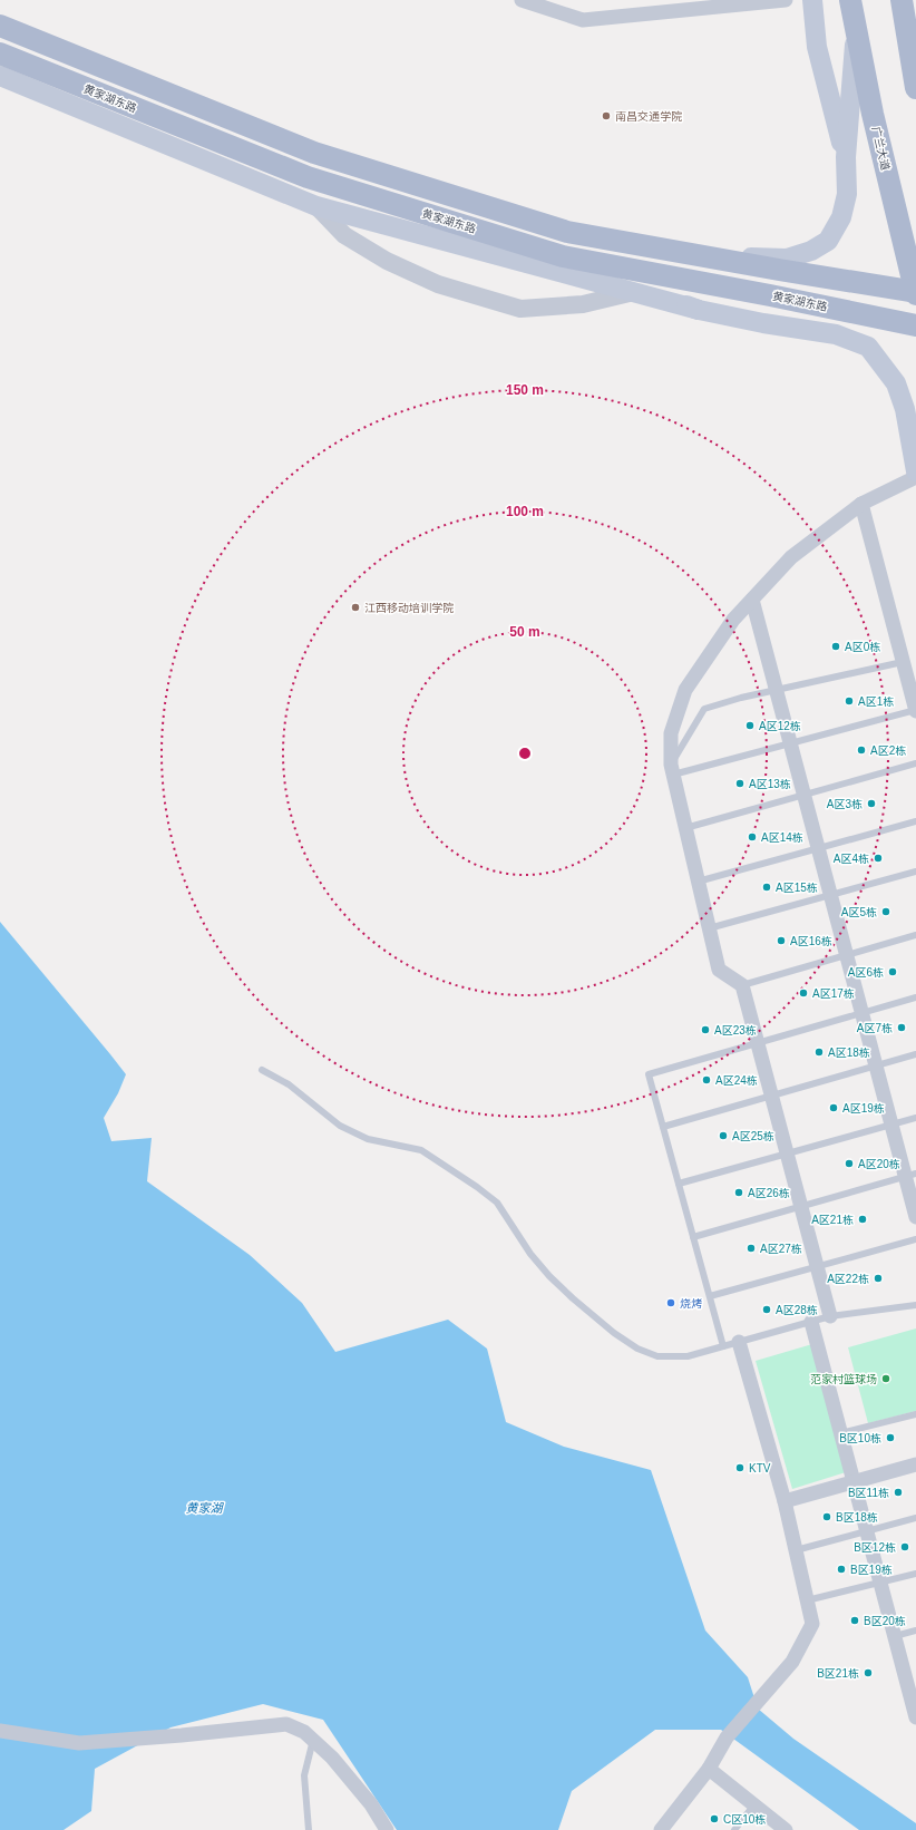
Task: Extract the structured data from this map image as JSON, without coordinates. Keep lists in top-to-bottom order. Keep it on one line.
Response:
{"streets":{"main road":["黄家湖东路","广兰大道"]},"water":["黄家湖"],"places":["南昌交通学院","江西移动培训学院","A区0栋","A区1栋","A区12栋","A区2栋","A区13栋","A区3栋","A区14栋","A区4栋","A区15栋","A区5栋","A区16栋","A区6栋","A区17栋","A区7栋","A区23栋","A区18栋","A区24栋","A区19栋","A区25栋","A区20栋","A区26栋","A区21栋","A区27栋","A区22栋","烧烤","A区28栋","范家村篮球场","B区10栋","KTV","B区11栋","B区18栋","B区12栋","B区19栋","B区20栋","B区21栋","C区10栋"],"rings":["150 m","100 m","50 m"]}
